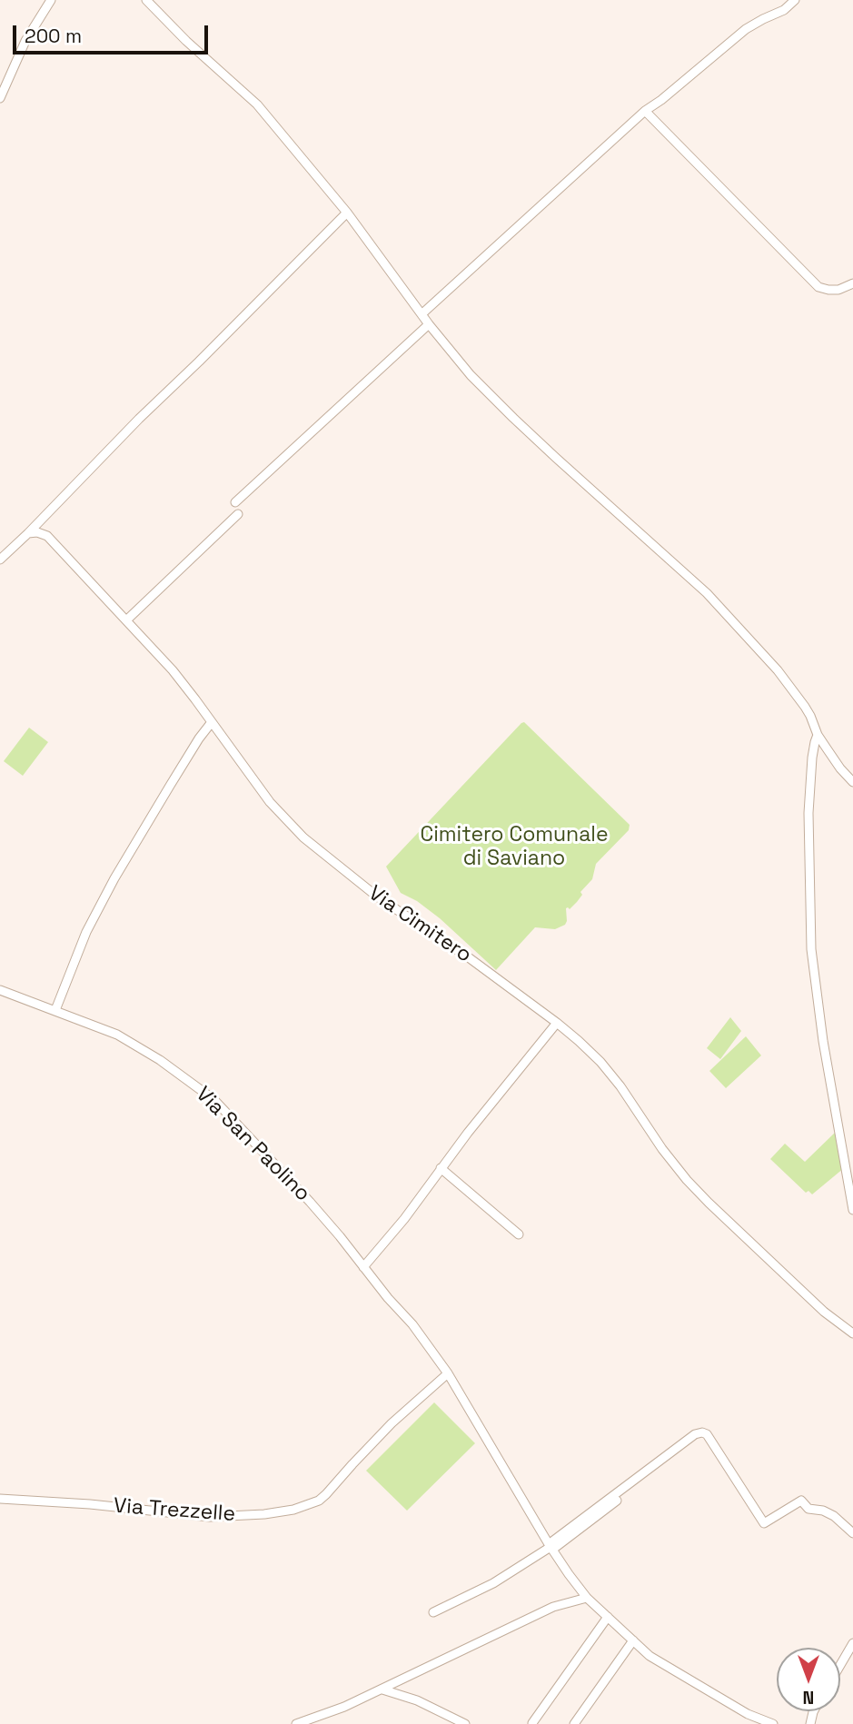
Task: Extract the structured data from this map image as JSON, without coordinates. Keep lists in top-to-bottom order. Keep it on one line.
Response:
{"streets":{"street":["Via Cimitero","Via San Paolino","Via Trezzelle"]},"crossings":[["Via San Paolino","Via Trezzelle"]],"parks":["Cimitero Comunale di Saviano"],"scale_bar":"200 m","north":"bottom"}
